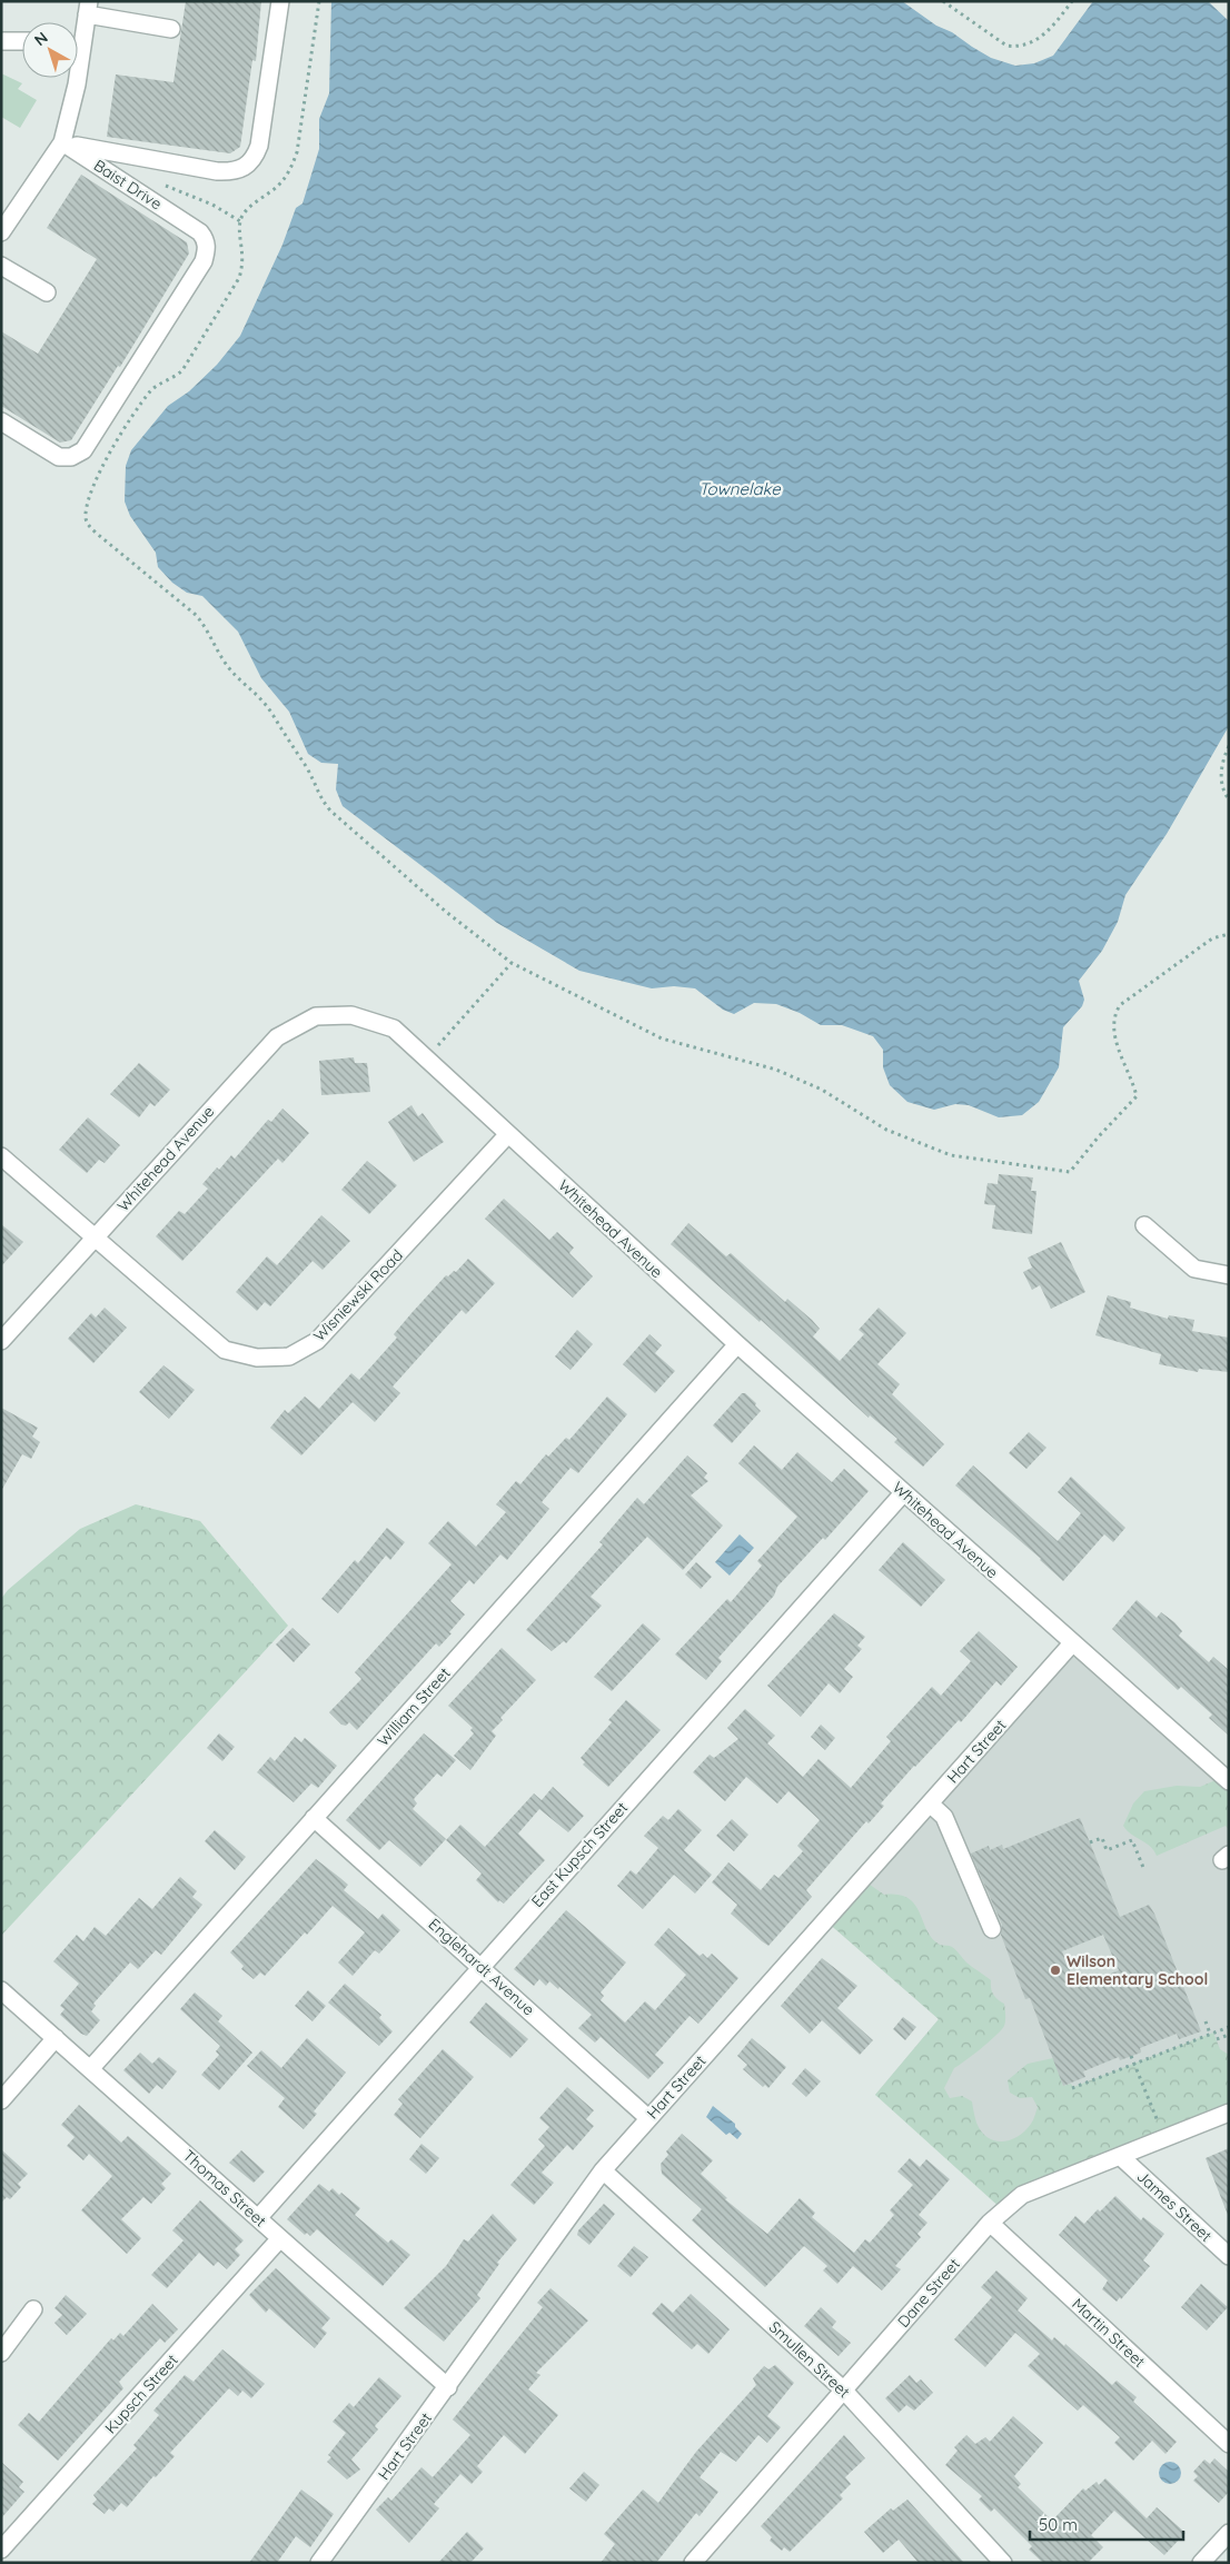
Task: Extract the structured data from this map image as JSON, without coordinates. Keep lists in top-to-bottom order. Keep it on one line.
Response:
{"streets":{"street":["Baist Drive","Whitehead Avenue","Wisniewski Road","William Street","Hart Street","East Kupsch Street","Englehardt Avenue","Thomas Street","James Street","Dane Street","Martin Street","Smullen Street","Kupsch Street"]},"crossings":[["Whitehead Avenue","Wisniewski Road"],["Whitehead Avenue","William Street"],["Whitehead Avenue","Hart Street"],["Whitehead Avenue","East Kupsch Street"],["William Street","Englehardt Avenue"],["William Street","Thomas Street"],["Hart Street","Englehardt Avenue"],["Hart Street","Thomas Street"],["Hart Street","Smullen Street"],["East Kupsch Street","Englehardt Avenue"],["East Kupsch Street","Thomas Street"],["Thomas Street","Kupsch Street"],["James Street","Dane Street"],["Dane Street","Martin Street"],["Dane Street","Smullen Street"]],"water":["Townelake"],"places":["Wilson Elementary School"],"scale_bar":"50 m","north":"top left"}
